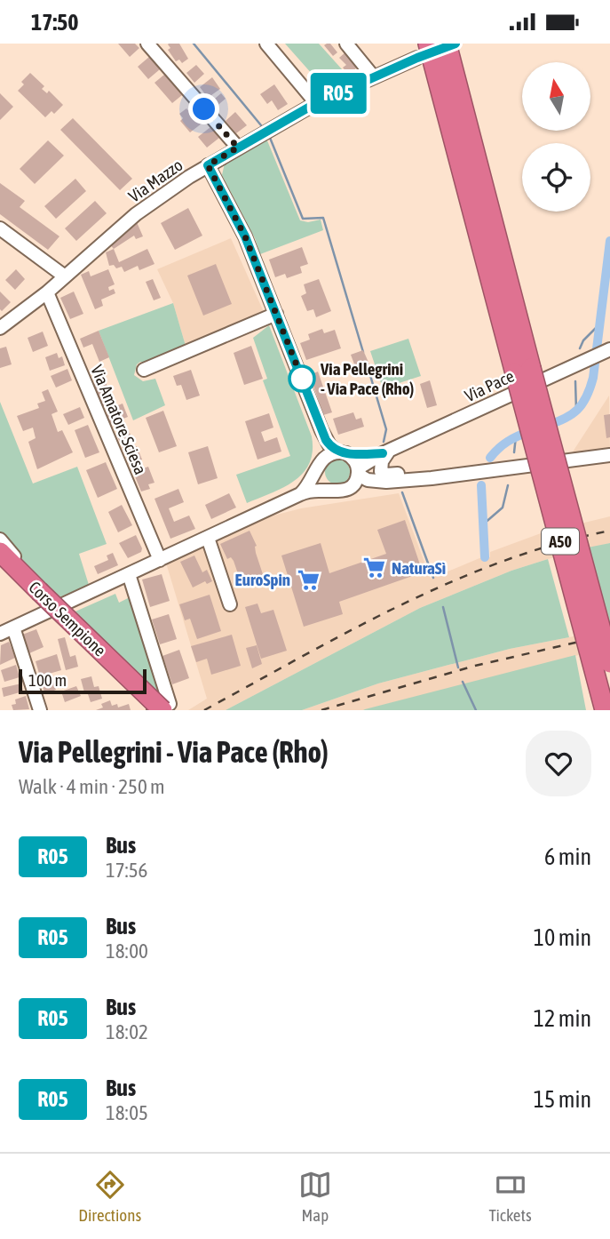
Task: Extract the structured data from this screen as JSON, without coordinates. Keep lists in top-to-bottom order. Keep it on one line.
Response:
{"streets":{"highway":["A50","Corso Sempione"],"street":["Via Mazzo","Via Pace","Via Amatore Sciesa"]},"crossings":[["Via Mazzo","Via Amatore Sciesa"],["Via Mazzo","A50"]],"places":{"other":["Via Pellegrini - Via Pace (Rho)"],"supermarket":["NaturaSì","EuroSpin"]},"lines":["bus line R05"],"scale_bar":"100 m","north":"top","page":{"status":"17:50","on_map":"R05","scale":"100 m","heading":["Via Pellegrini - Via Pace (Rho)","Walk · 4 min · 250 m"],"list":[{"mark":"R05","name":"Bus","note":"17:56","value":"6 min"},{"mark":"R05","name":"Bus","note":"18:00","value":"10 min"},{"mark":"R05","name":"Bus","note":"18:02","value":"12 min"},{"mark":"R05","name":"Bus","note":"18:05","value":"15 min"}],"tabs":["Directions","Map","Tickets"]}}
